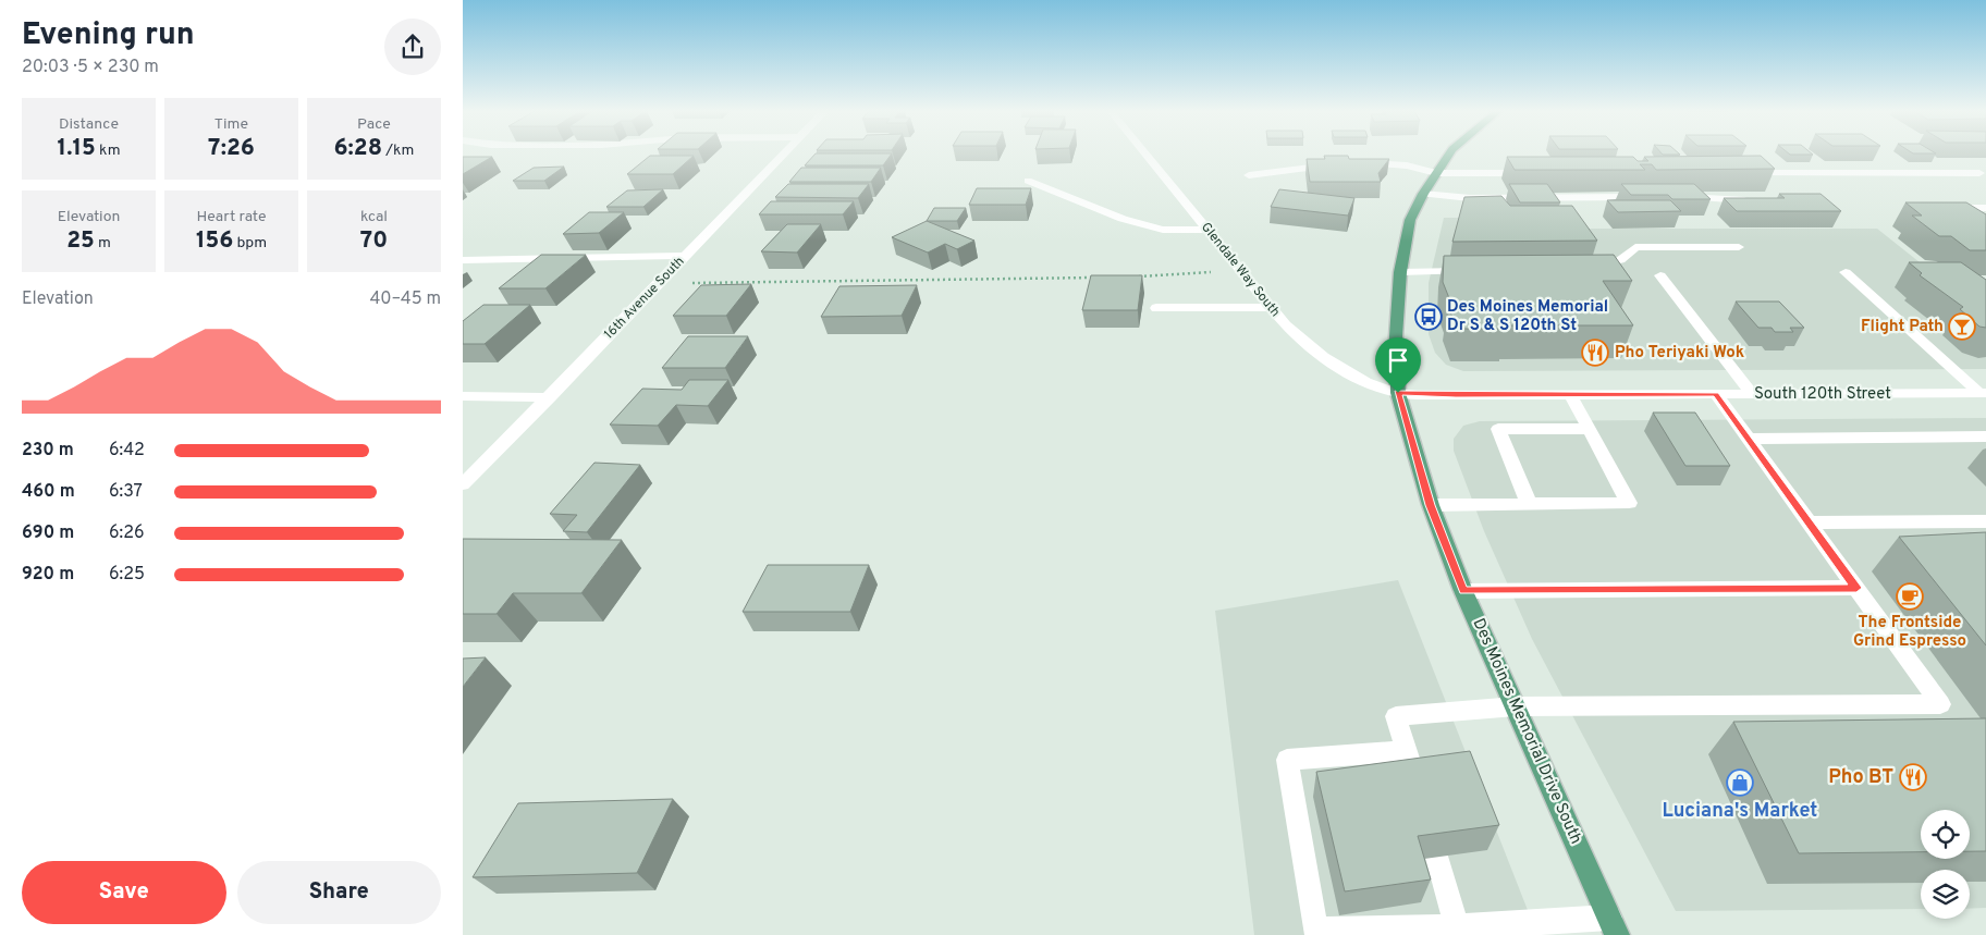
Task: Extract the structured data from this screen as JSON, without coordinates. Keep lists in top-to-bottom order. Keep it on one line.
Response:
{"streets":{"main road":["Des Moines Memorial Drive South"],"street":["Glendale Way South","16th Avenue South","South 120th Street"]},"crossings":[["Glendale Way South","South 120th Street"],["Glendale Way South","Des Moines Memorial Drive South"],["South 120th Street","Des Moines Memorial Drive South"]],"places":{"bus stop":["Des Moines Memorial Dr S & S 120th St"],"bar":["Flight Path"],"restaurant":["Pho Teriyaki Wok","Pho BT"],"cafe":["The Frontside Grind Espresso"],"shop":["Luciana's Market"]},"page":{"heading":["Evening run","20:03 · 5 × 230 m"],"stats":[["Distance","1.15 km"],["Time","7:26"],["Pace","6:28 /km"],["Elevation","25 m"],["Heart rate","156 bpm"],["kcal","70"]],"chart":["Elevation","40–45 m"],"list":[{"name":"230 m","note":"6:42"},{"name":"460 m","note":"6:37"},{"name":"690 m","note":"6:26"},{"name":"920 m","note":"6:25"}],"buttons":["Save","Share"]}}
